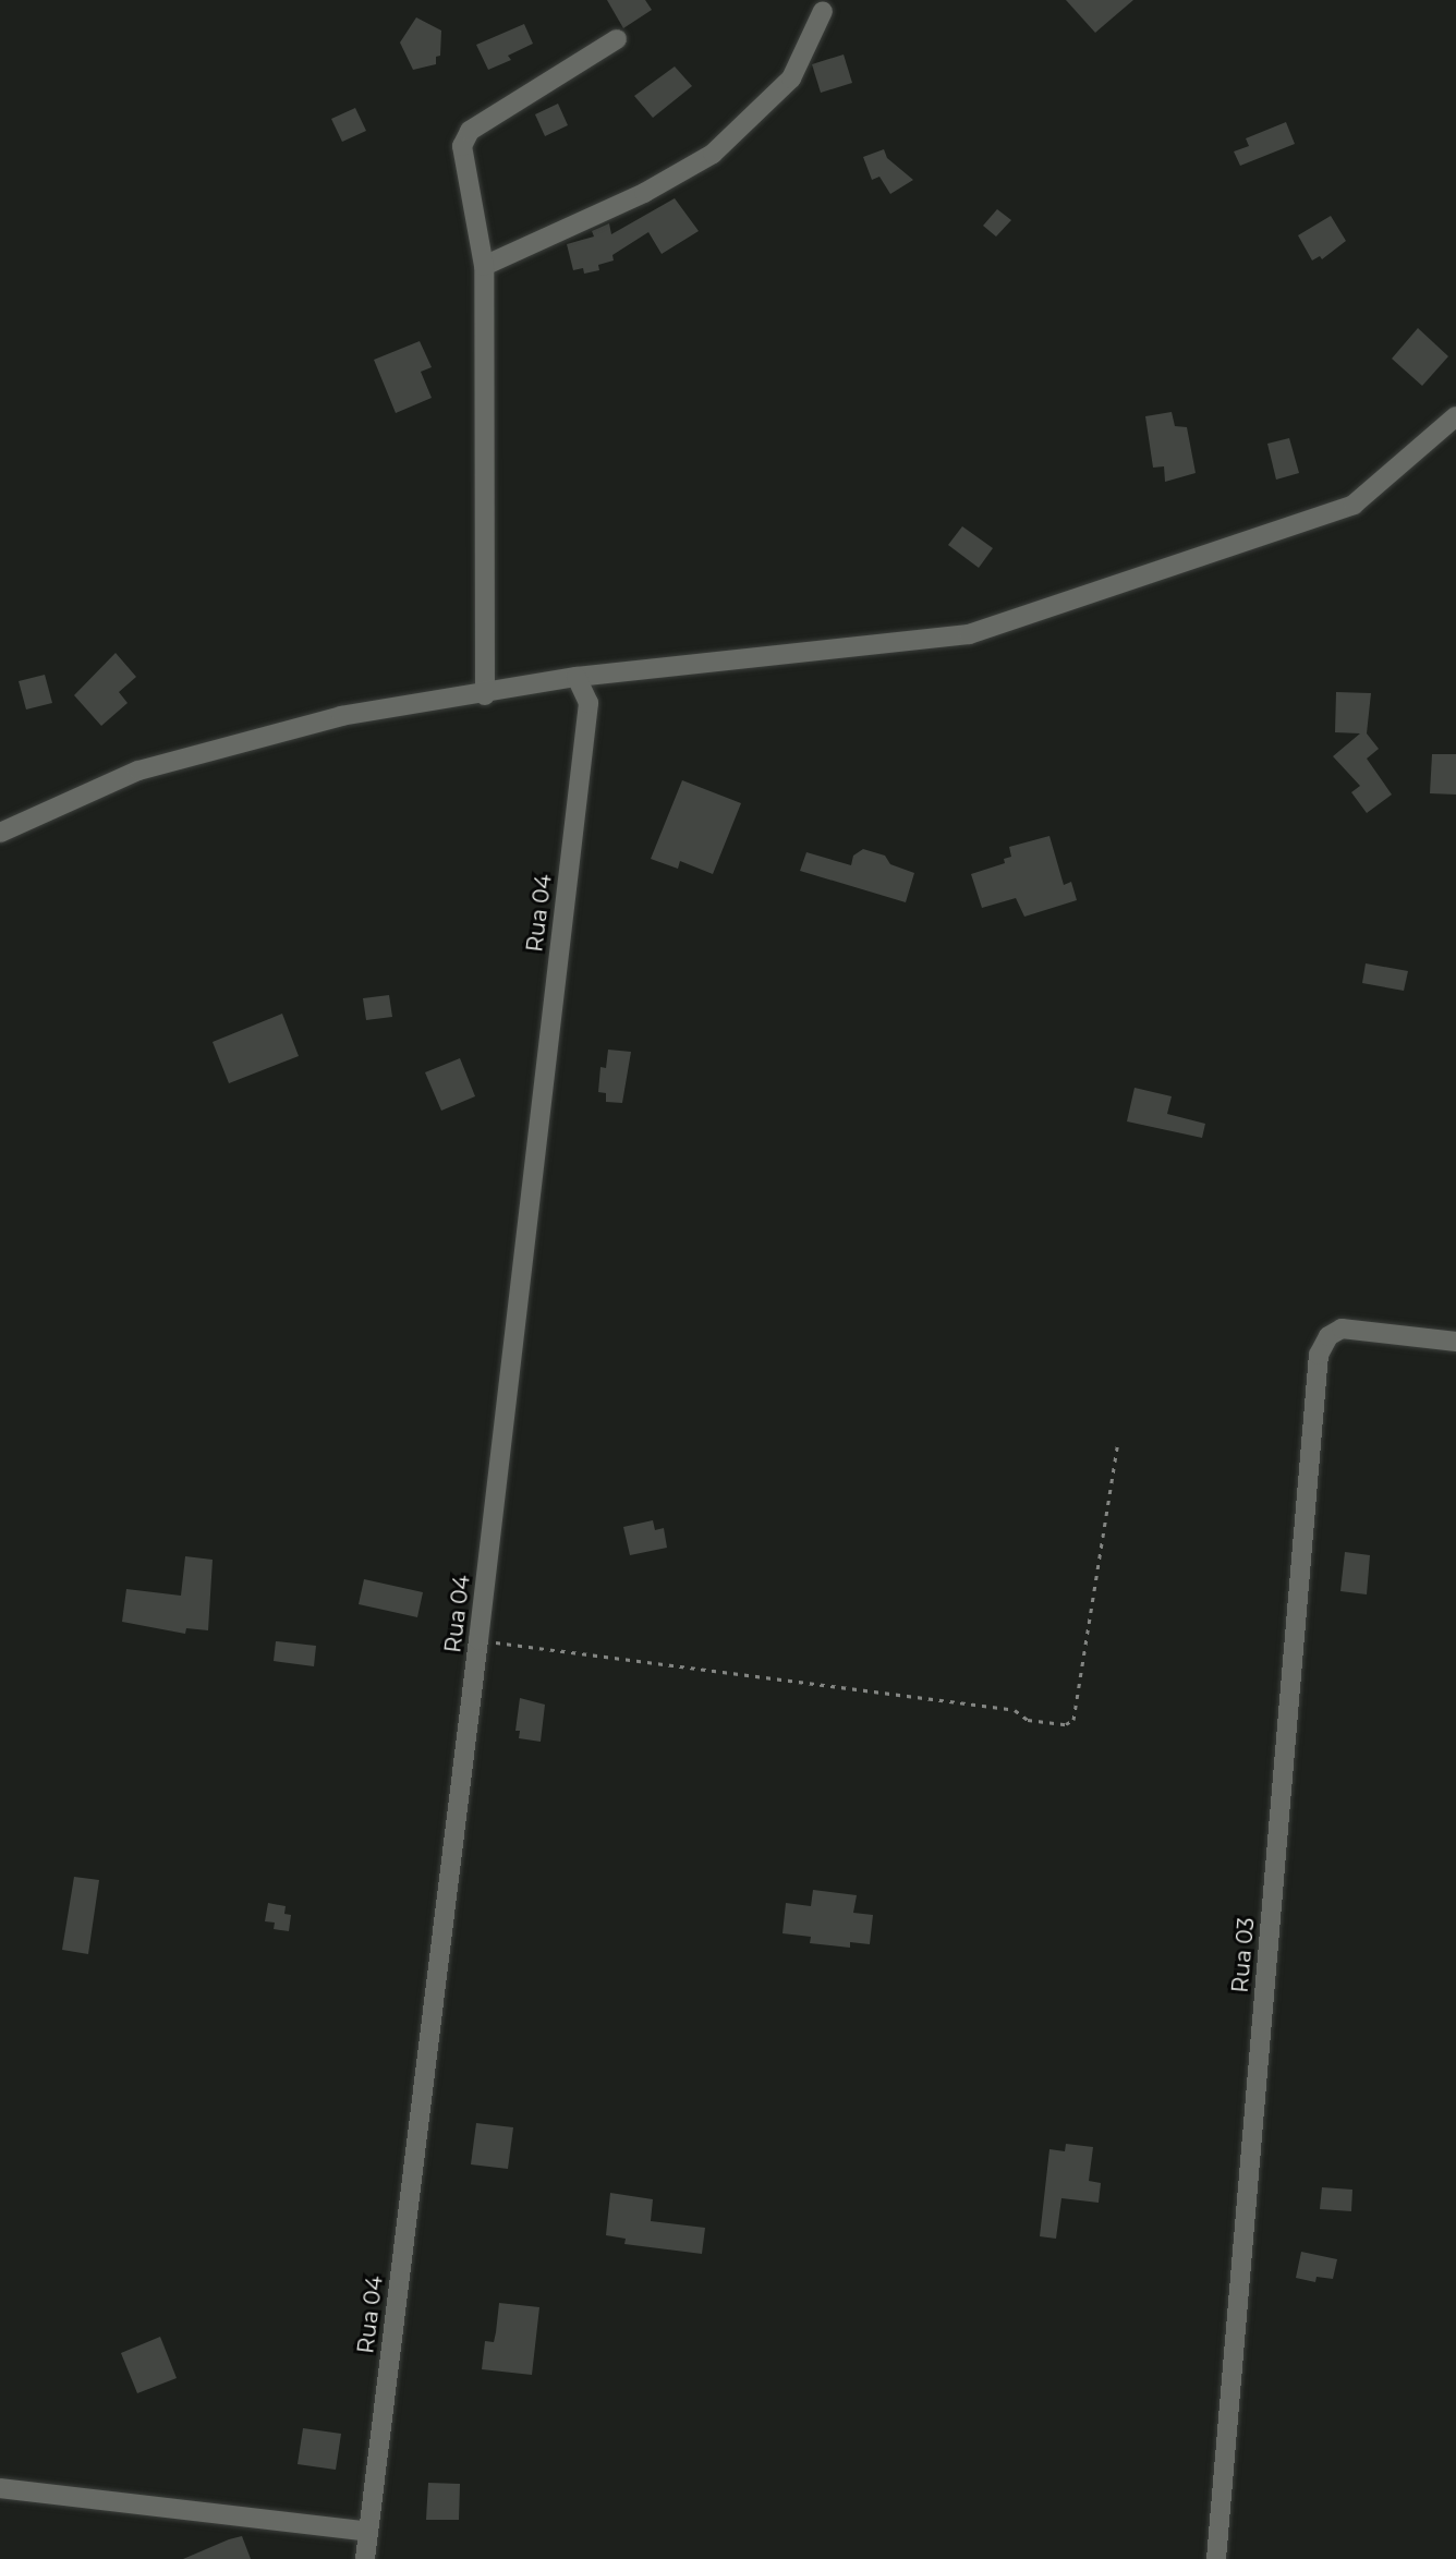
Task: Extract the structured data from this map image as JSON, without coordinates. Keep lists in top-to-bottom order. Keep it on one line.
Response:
{"streets":{"street":["Rua 04","Rua 03"]}}
